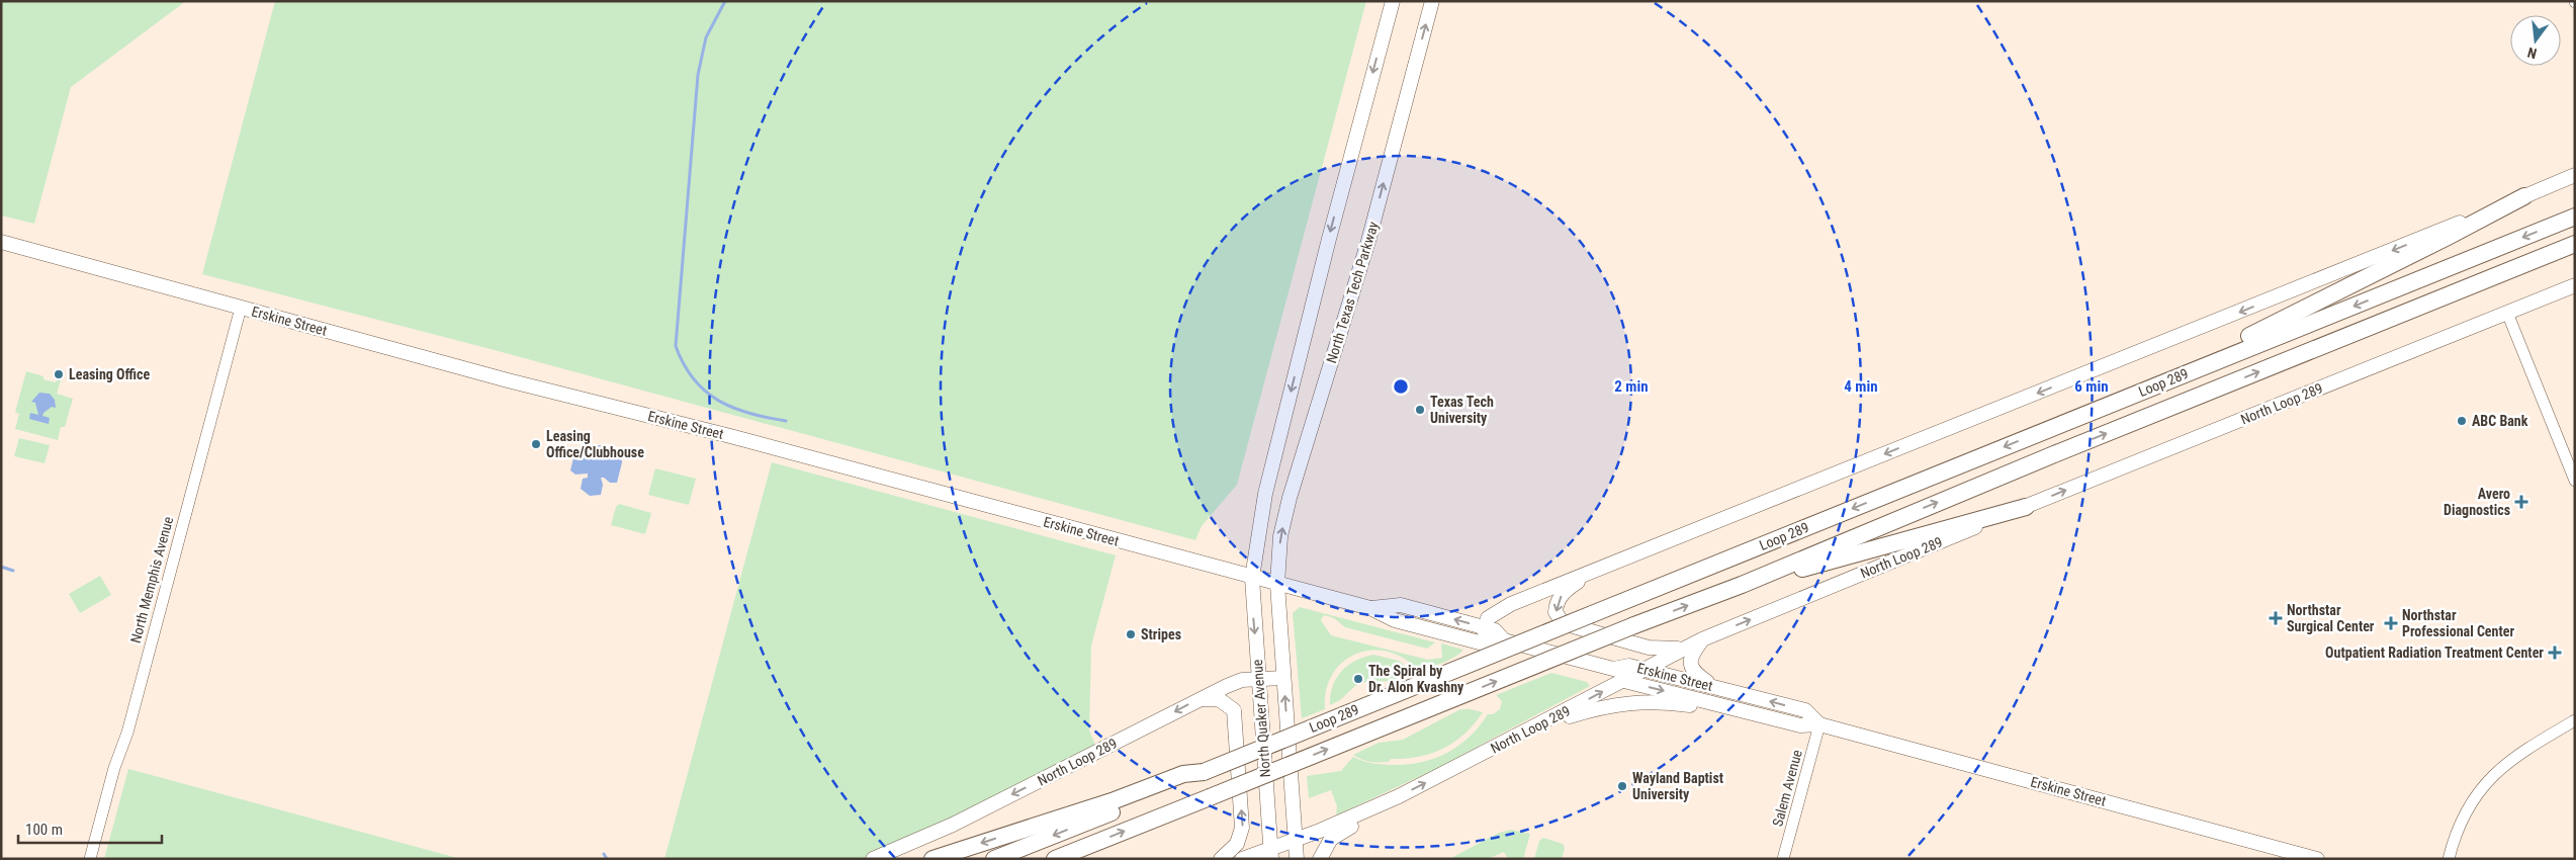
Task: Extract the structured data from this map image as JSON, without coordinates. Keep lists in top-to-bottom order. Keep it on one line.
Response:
{"streets":{"highway":["Loop 289"],"main road":["North Texas Tech Parkway","Erskine Street","North Loop 289","North Quaker Avenue"],"street":["North Memphis Avenue","Salem Avenue"]},"crossings":[["North Texas Tech Parkway","Erskine Street"],["North Texas Tech Parkway","North Quaker Avenue"],["Erskine Street","North Loop 289"],["Erskine Street","North Memphis Avenue"],["Erskine Street","North Quaker Avenue"],["Erskine Street","Salem Avenue"],["North Loop 289","North Quaker Avenue"]],"places":{"other":["Leasing Office","Texas Tech University","ABC Bank","Leasing Office/Clubhouse","Stripes","The Spiral by Dr. Alon Kvashny","Wayland Baptist University"],"health":["Avero Diagnostics","Northstar Surgical Center","Northstar Professional Center","Outpatient Radiation Treatment Center"]},"scale_bar":"100 m","north":"bottom","rings":["2 min","4 min","6 min"]}
